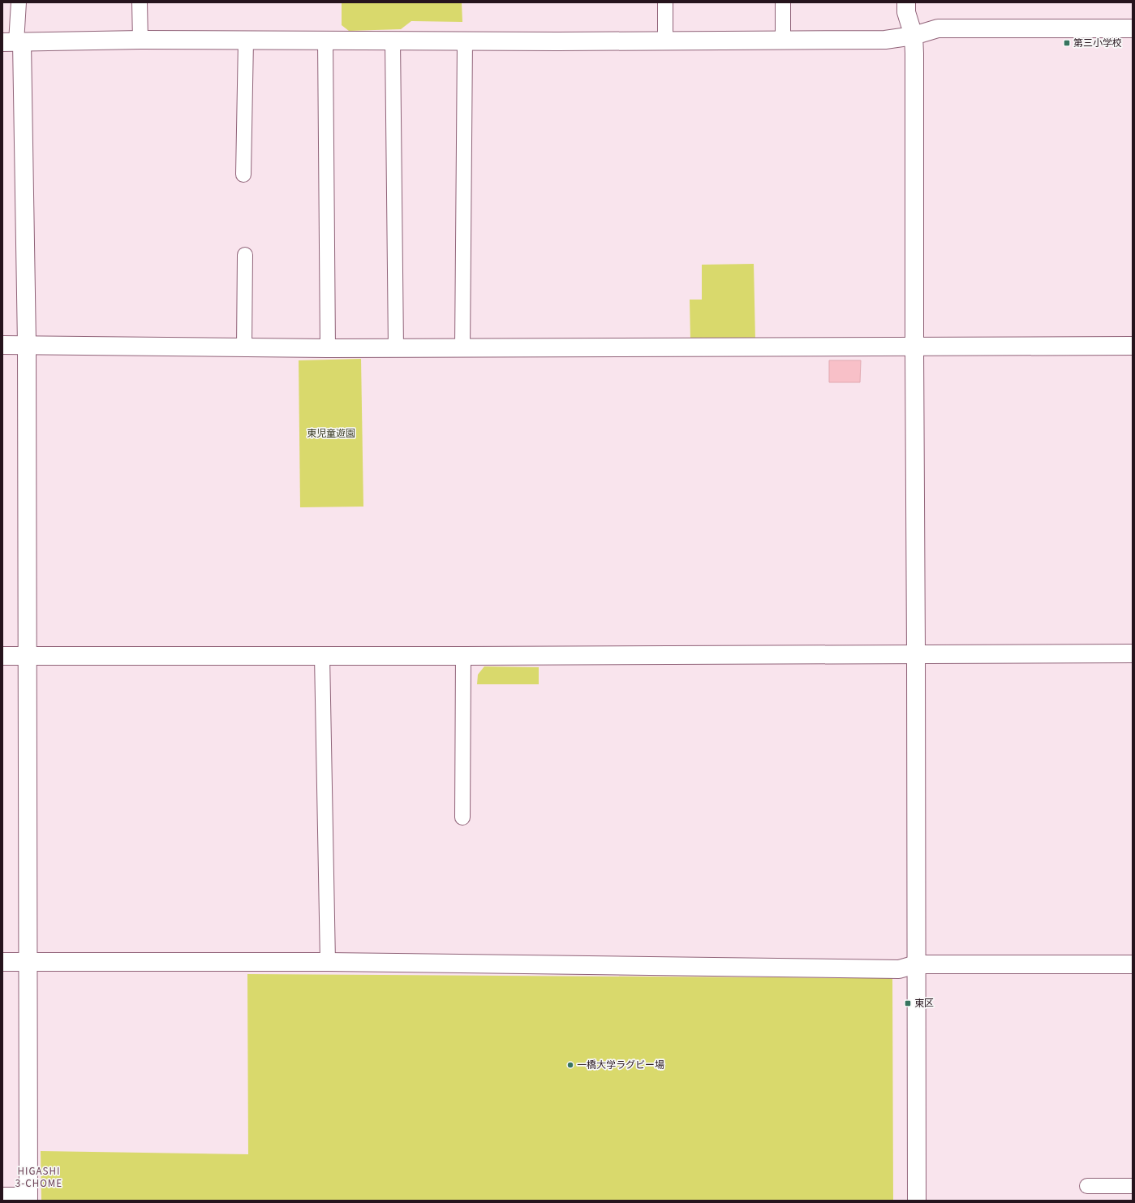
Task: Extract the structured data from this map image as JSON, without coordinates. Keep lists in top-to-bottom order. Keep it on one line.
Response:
{"districts":["HIGASHI 3-CHOME"],"parks":["東児童遊園"],"places":{"transit":["第三小学校","東区"],"other":["一橋大学ラグビー場"]}}
